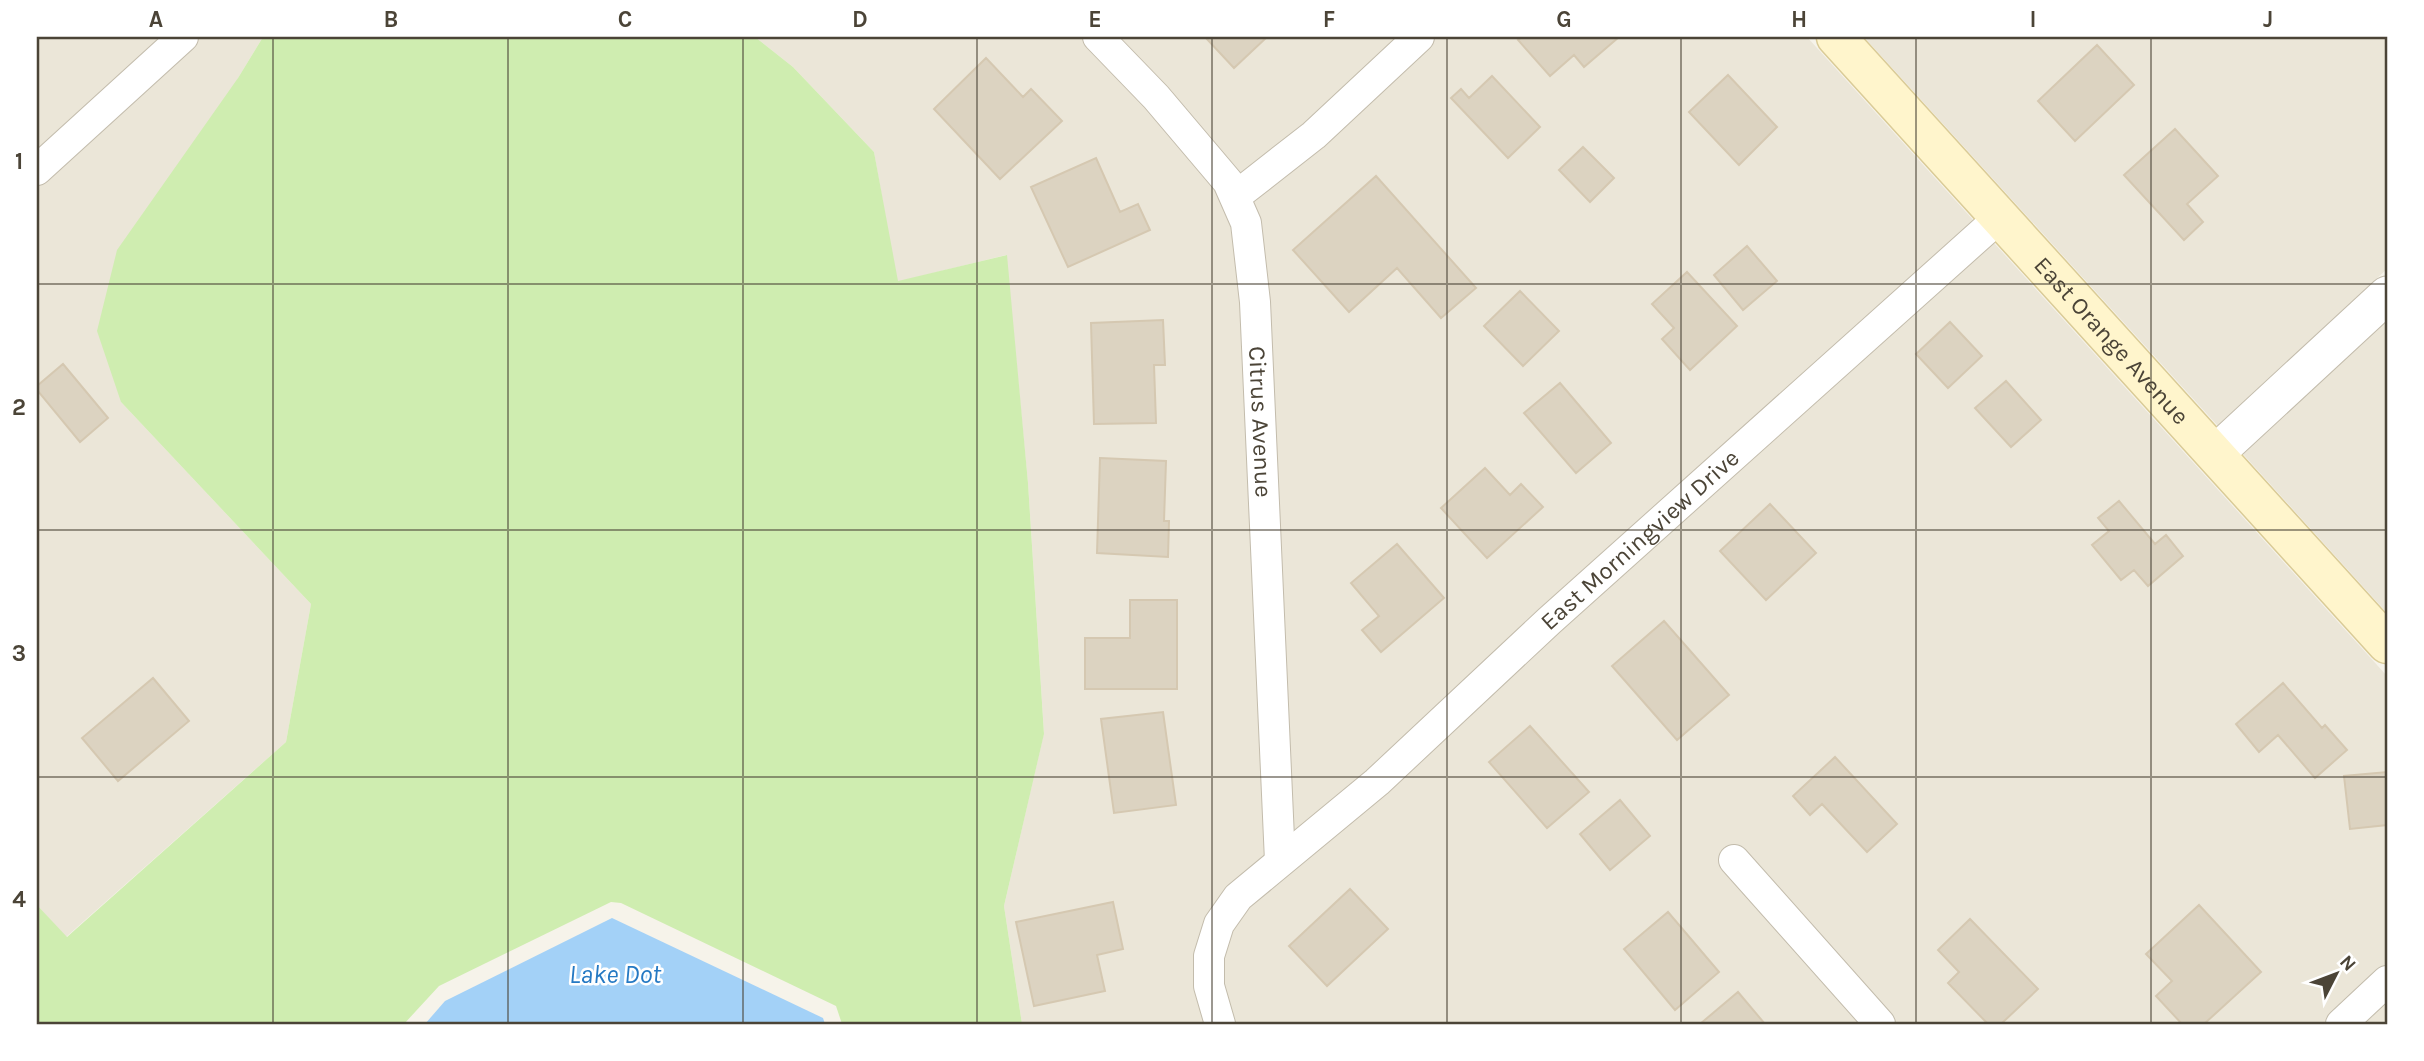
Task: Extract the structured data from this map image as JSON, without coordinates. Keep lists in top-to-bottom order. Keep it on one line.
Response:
{"streets":{"main road":["East Orange Avenue"],"street":["Citrus Avenue","East Morningview Drive"]},"crossings":[["East Orange Avenue","East Morningview Drive"],["Citrus Avenue","East Morningview Drive"]],"water":["Lake Dot"],"north":"top right","grid":{"columns":["A","B","C","D","E","F","G","H","I","J"],"rows":["1","2","3","4"]}}
